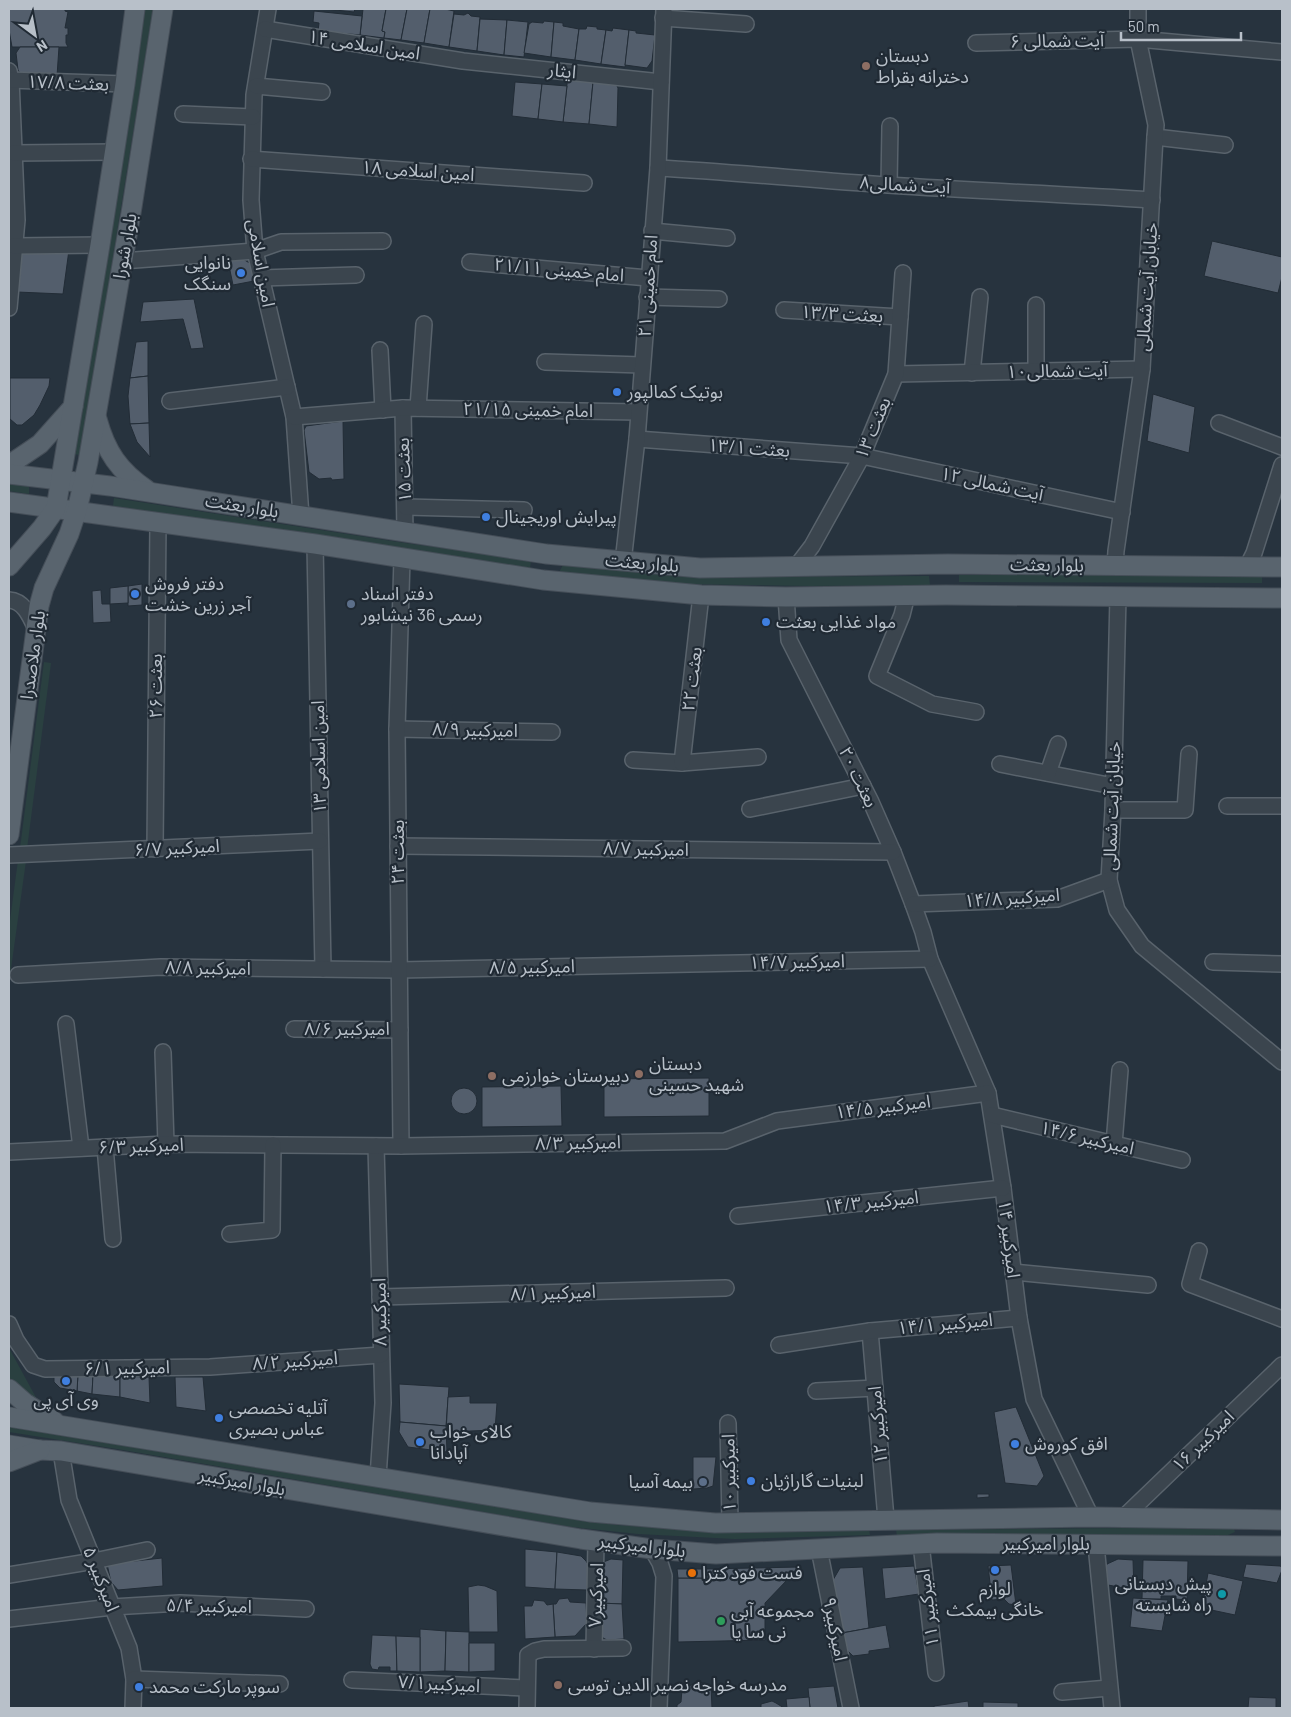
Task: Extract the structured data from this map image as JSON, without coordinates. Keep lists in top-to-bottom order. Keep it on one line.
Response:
{"streets":{"main road":["بلوار شورا","بلوار بعثت","بلوار ملاصدرا","بلوار امیرکبیر"],"street":["آیت شمالی ۶","امین اسلامی ۱۴","ایثار","بعثت ۱۷/۸","امین اسلامی ۱۸","آیت شمالی۸","امین اسلامی","امام خمینی ۲۱/۱۱","امام خمینی ۲۱","خیابان آیت شمالی","بعثت ۱۳/۳","آیت شمالی۱۰","امام خمینی ۲۱/۱۵","بعثت ۱۳","بعثت ۱۳/۱","بعثت ۱۵","آیت شمالی ۱۲","بعثت ۲۲","بعثت ۲۶","امیرکبیر ۸/۹","امین اسلامی ۱۳","بعثت ۲۰","امیرکبیر ۶/۷","امیرکبیر ۸/۷","بعثت ۲۴","امیرکبیر ۱۴/۸","امیرکبیر ۱۴/۷","امیرکبیر ۸/۵","امیرکبیر ۸/۸","امیرکبیر ۸/۶","امیرکبیر ۱۴/۵","امیرکبیر ۱۴/۶","امیرکبیر ۸/۳","امیرکبیر ۶/۳","امیرکبیر ۱۴/۳","امیرکبیر ۱۴","امیرکبیر ۸/۱","امیرکبیر ۸","امیرکبیر ۱۴/۱","امیرکبیر ۸/۲","امیرکبیر ۶/۱","امیرکبیر ۱۲","امیرکبیر ۱۶","امیرکبیر ۱۰","امیرکبیر ۵","امیرکبیر۷","امیرکبیر ۵/۴","امیرکبیر ۱۱","امیرکبیر۹","امیرکبیر۷/۱"]},"crossings":[["آیت شمالی ۶","خیابان آیت شمالی"],["امین اسلامی ۱۴","ایثار"],["امین اسلامی ۱۴","امین اسلامی"],["ایثار","امام خمینی ۲۱"],["بعثت ۱۷/۸","بلوار شورا"],["امین اسلامی ۱۸","امین اسلامی"],["آیت شمالی۸","امام خمینی ۲۱"],["آیت شمالی۸","خیابان آیت شمالی"],["بلوار شورا","بلوار بعثت"],["بلوار شورا","بلوار ملاصدرا"],["امین اسلامی","امام خمینی ۲۱/۱۵"],["امین اسلامی","بلوار بعثت"],["امام خمینی ۲۱/۱۱","امام خمینی ۲۱"],["امام خمینی ۲۱","امام خمینی ۲۱/۱۵"],["امام خمینی ۲۱","بعثت ۱۳/۱"],["امام خمینی ۲۱","بلوار بعثت"],["خیابان آیت شمالی","آیت شمالی۱۰"],["خیابان آیت شمالی","آیت شمالی ۱۲"],["خیابان آیت شمالی","بلوار بعثت"],["خیابان آیت شمالی","امیرکبیر ۱۴/۸"],["بعثت ۱۳/۳","بعثت ۱۳"],["آیت شمالی۱۰","بعثت ۱۳"],["امام خمینی ۲۱/۱۵","بعثت ۱۵"],["بعثت ۱۳","بعثت ۱۳/۱"],["بعثت ۱۳","آیت شمالی ۱۲"],["بعثت ۱۳","بلوار بعثت"],["بعثت ۱۳/۱","آیت شمالی ۱۲"],["بعثت ۱۵","بلوار بعثت"],["بلوار بعثت","بلوار ملاصدرا"],["بلوار بعثت","بعثت ۲۲"],["بلوار بعثت","بعثت ۲۶"],["بلوار بعثت","امین اسلامی ۱۳"],["بلوار بعثت","بعثت ۲۰"],["بلوار بعثت","بعثت ۲۴"],["بعثت ۲۶","امیرکبیر ۶/۷"],["امیرکبیر ۸/۹","بعثت ۲۴"],["امین اسلامی ۱۳","امیرکبیر ۶/۷"],["امین اسلامی ۱۳","امیرکبیر ۸/۸"],["بعثت ۲۰","امیرکبیر ۸/۷"],["بعثت ۲۰","امیرکبیر ۱۴/۸"],["بعثت ۲۰","امیرکبیر ۱۴/۷"],["بعثت ۲۰","امیرکبیر ۱۴"],["امیرکبیر ۸/۷","بعثت ۲۴"],["بعثت ۲۴","امیرکبیر ۸/۵"],["بعثت ۲۴","امیرکبیر ۸/۸"],["بعثت ۲۴","امیرکبیر ۸/۶"],["بعثت ۲۴","امیرکبیر ۸/۳"],["امیرکبیر ۱۴/۷","امیرکبیر ۸/۵"],["امیرکبیر ۱۴/۷","امیرکبیر ۱۴"],["امیرکبیر ۸/۵","امیرکبیر ۸/۸"],["امیرکبیر ۱۴/۵","امیرکبیر ۸/۳"],["امیرکبیر ۱۴/۵","امیرکبیر ۱۴"],["امیرکبیر ۱۴/۶","امیرکبیر ۱۴"],["امیرکبیر ۸/۳","امیرکبیر ۶/۳"],["امیرکبیر ۸/۳","امیرکبیر ۸"],["امیرکبیر ۶/۳","امیرکبیر ۸"],["امیرکبیر ۱۴/۳","امیرکبیر ۱۴"],["امیرکبیر ۱۴","امیرکبیر ۱۴/۱"],["امیرکبیر ۱۴","بلوار امیرکبیر"],["امیرکبیر ۸/۱","امیرکبیر ۸"],["امیرکبیر ۸","امیرکبیر ۸/۲"],["امیرکبیر ۸","بلوار امیرکبیر"],["امیرکبیر ۱۴/۱","امیرکبیر ۱۲"],["امیرکبیر ۸/۲","امیرکبیر ۶/۱"],["امیرکبیر ۱۲","بلوار امیرکبیر"],["امیرکبیر ۱۶","بلوار امیرکبیر"],["امیرکبیر ۱۰","بلوار امیرکبیر"],["بلوار امیرکبیر","امیرکبیر ۵"],["بلوار امیرکبیر","امیرکبیر۷"],["بلوار امیرکبیر","امیرکبیر ۱۱"],["بلوار امیرکبیر","امیرکبیر۹"],["امیرکبیر ۵","امیرکبیر ۵/۴"]],"places":["دبستان دخترانه بقراط","نانوایی سنگک","بوتیک کمالپور","پیرایش اوریجینال","دفتر فروش آجر زرین خشت","دفتر اسناد رسمی 36 نیشابور","مواد غذایی بعثت","دبستان شهید حسینی","دبیرستان خوارزمی","وی آی پی","آتلیه تخصصی عباس بصیری","کالای خواب آپادانا","افق کوروش","لبنیات گاراژیان","بیمه آسیا","لوازم خانگی بیمکث","فست فود کترا","پیش دبستانی راه شایسته","مجموعه آبی نی سا یا","مدرسه خواجه نصیر الدین توسی","سوپر مارکت محمد"],"scale_bar":"50 m","north":"bottom right"}
